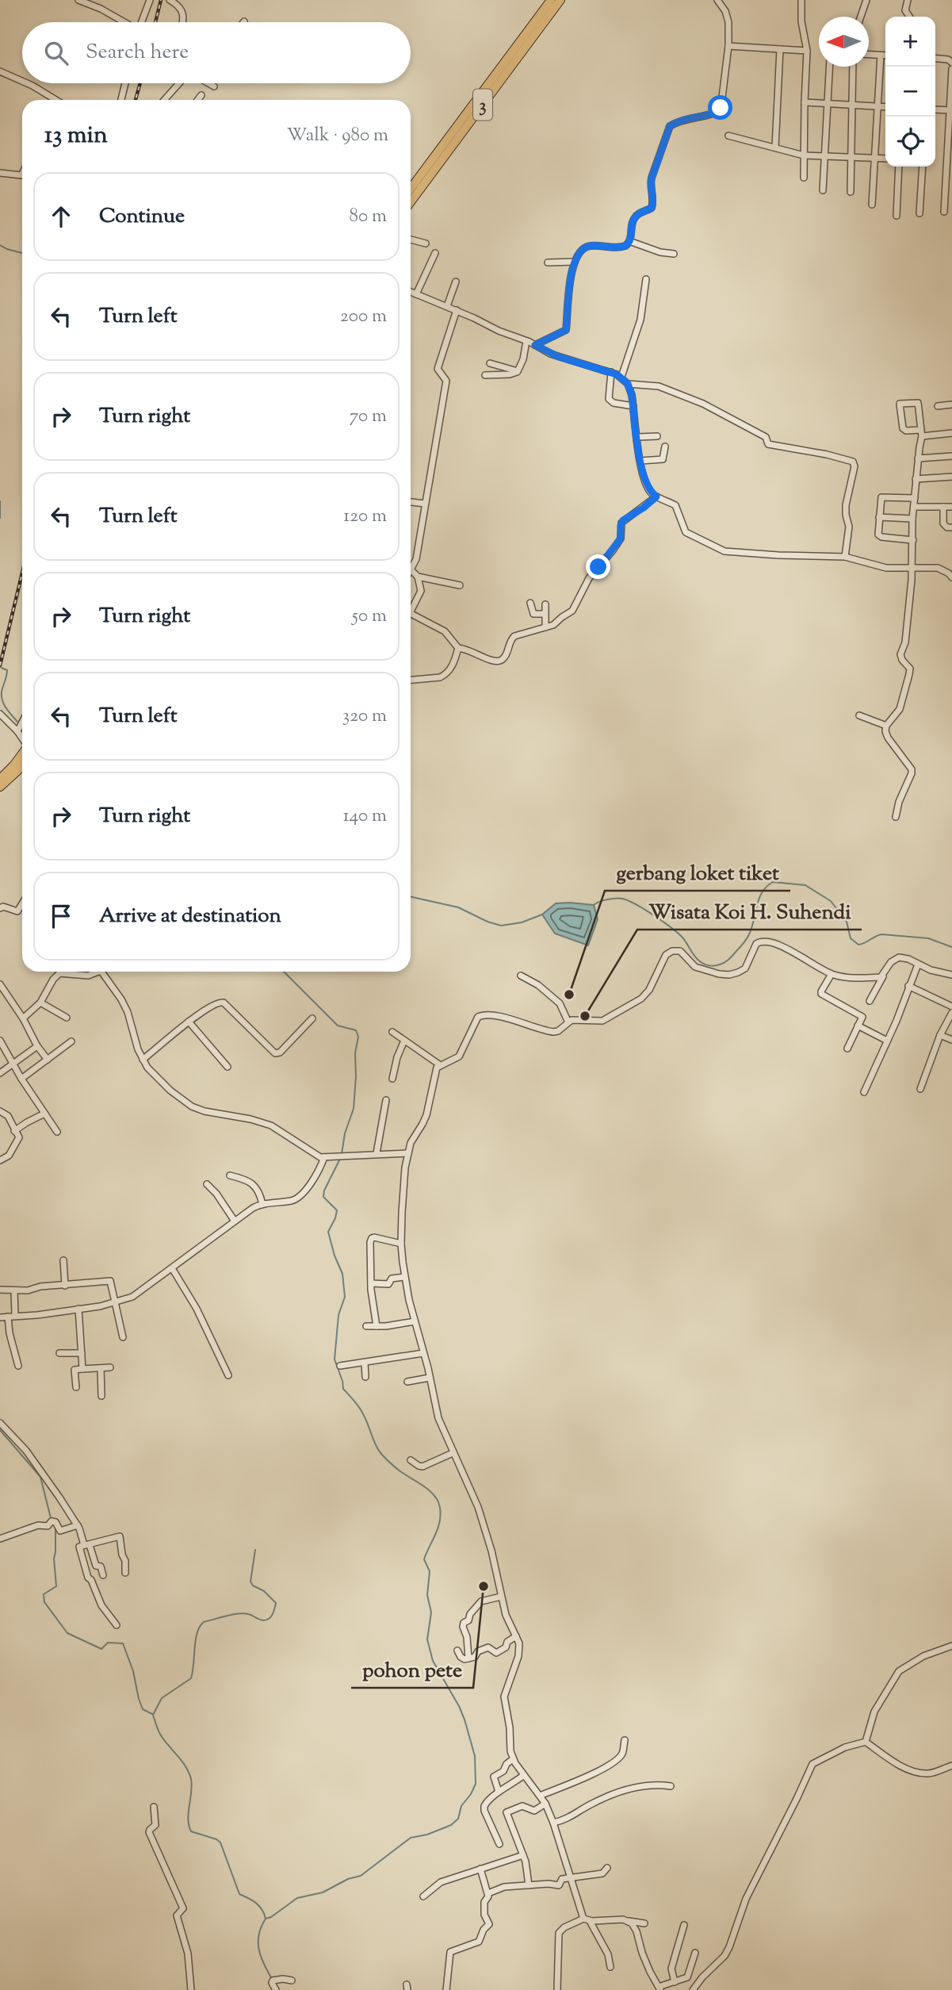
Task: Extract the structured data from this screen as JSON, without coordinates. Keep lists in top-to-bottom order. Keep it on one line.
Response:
{"streets":{"main road":["3"]},"places":["gerbang loket tiket","Wisata Koi H. Suhendi","pohon pete"],"north":"left","page":{"map_buttons":["+","−"],"search":"Search here","heading":["13 min","Walk · 980 m"],"list":[["Continue","80 m"],["Turn left","200 m"],["Turn right","70 m"],["Turn left","120 m"],["Turn right","50 m"],["Turn left","320 m"],["Turn right","140 m"],"Arrive at destination"]}}
